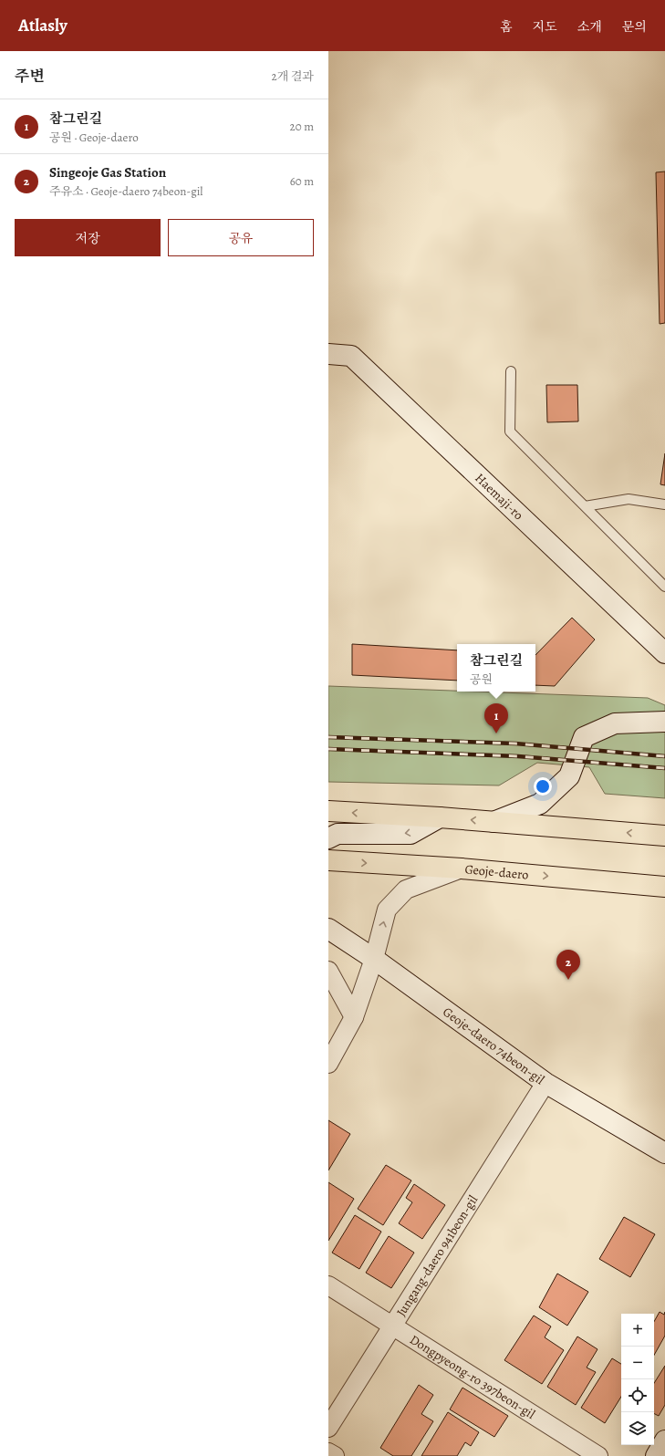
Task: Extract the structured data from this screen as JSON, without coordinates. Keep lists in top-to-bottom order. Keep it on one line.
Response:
{"streets":{"main road":["Geoje-daero"],"street":["Haemaji-ro","Geoje-daero 74beon-gil","Jungang-daero 941beon-gil","Dongpyeong-ro 397beon-gil"]},"crossings":[["Geoje-daero 74beon-gil","Jungang-daero 941beon-gil"],["Jungang-daero 941beon-gil","Dongpyeong-ro 397beon-gil"]],"page":{"header":"Atlasly","nav":["홈","지도","소개","문의"],"heading":["주변","2개 결과"],"list":[{"mark":"1","name":"참그린길","note":"공원 · Geoje-daero","value":"20 m"},{"mark":"2","name":"Singeoje Gas Station","note":"주유소 · Geoje-daero 74beon-gil","value":"60 m"}],"buttons":["저장","공유"],"popup":["참그린길","공원"],"pins":["1","2"],"map_buttons":["+","−"]}}
